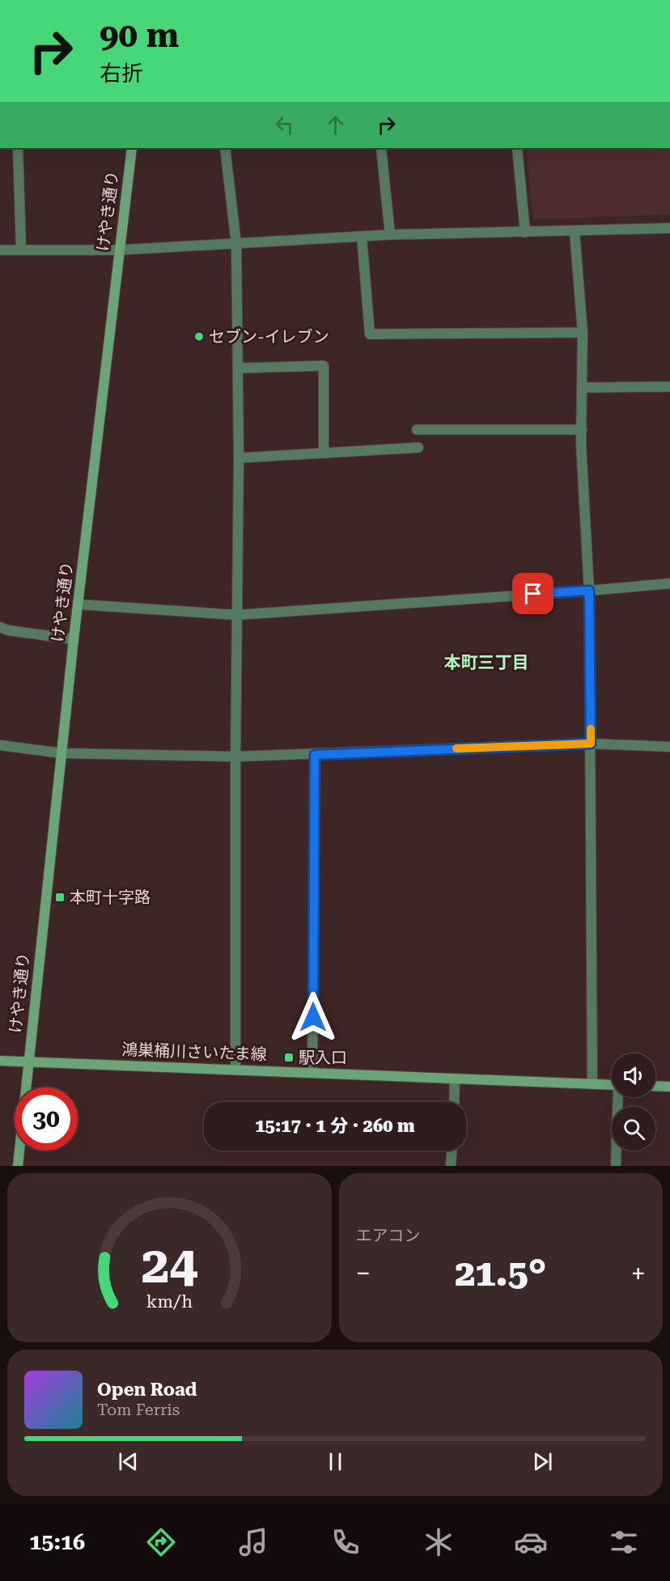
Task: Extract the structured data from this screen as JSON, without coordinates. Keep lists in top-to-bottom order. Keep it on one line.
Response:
{"streets":{"main road":["けやき通り","鴻巣桶川さいたま線"]},"crossings":[["けやき通り","鴻巣桶川さいたま線"]],"districts":["本町三丁目"],"places":{"other":["セブン-イレブン"],"transit":["本町十字路","駅入口"]},"page":{"turn":["90 m","右折"],"limit":"30","trip":"15:17 · 1 分 · 260 m","tile":"エアコン","heat":["−","21.5°","+"],"song":["Open Road","Tom Ferris"],"tabs":"15:16","gauge":["24","km/h"]}}
